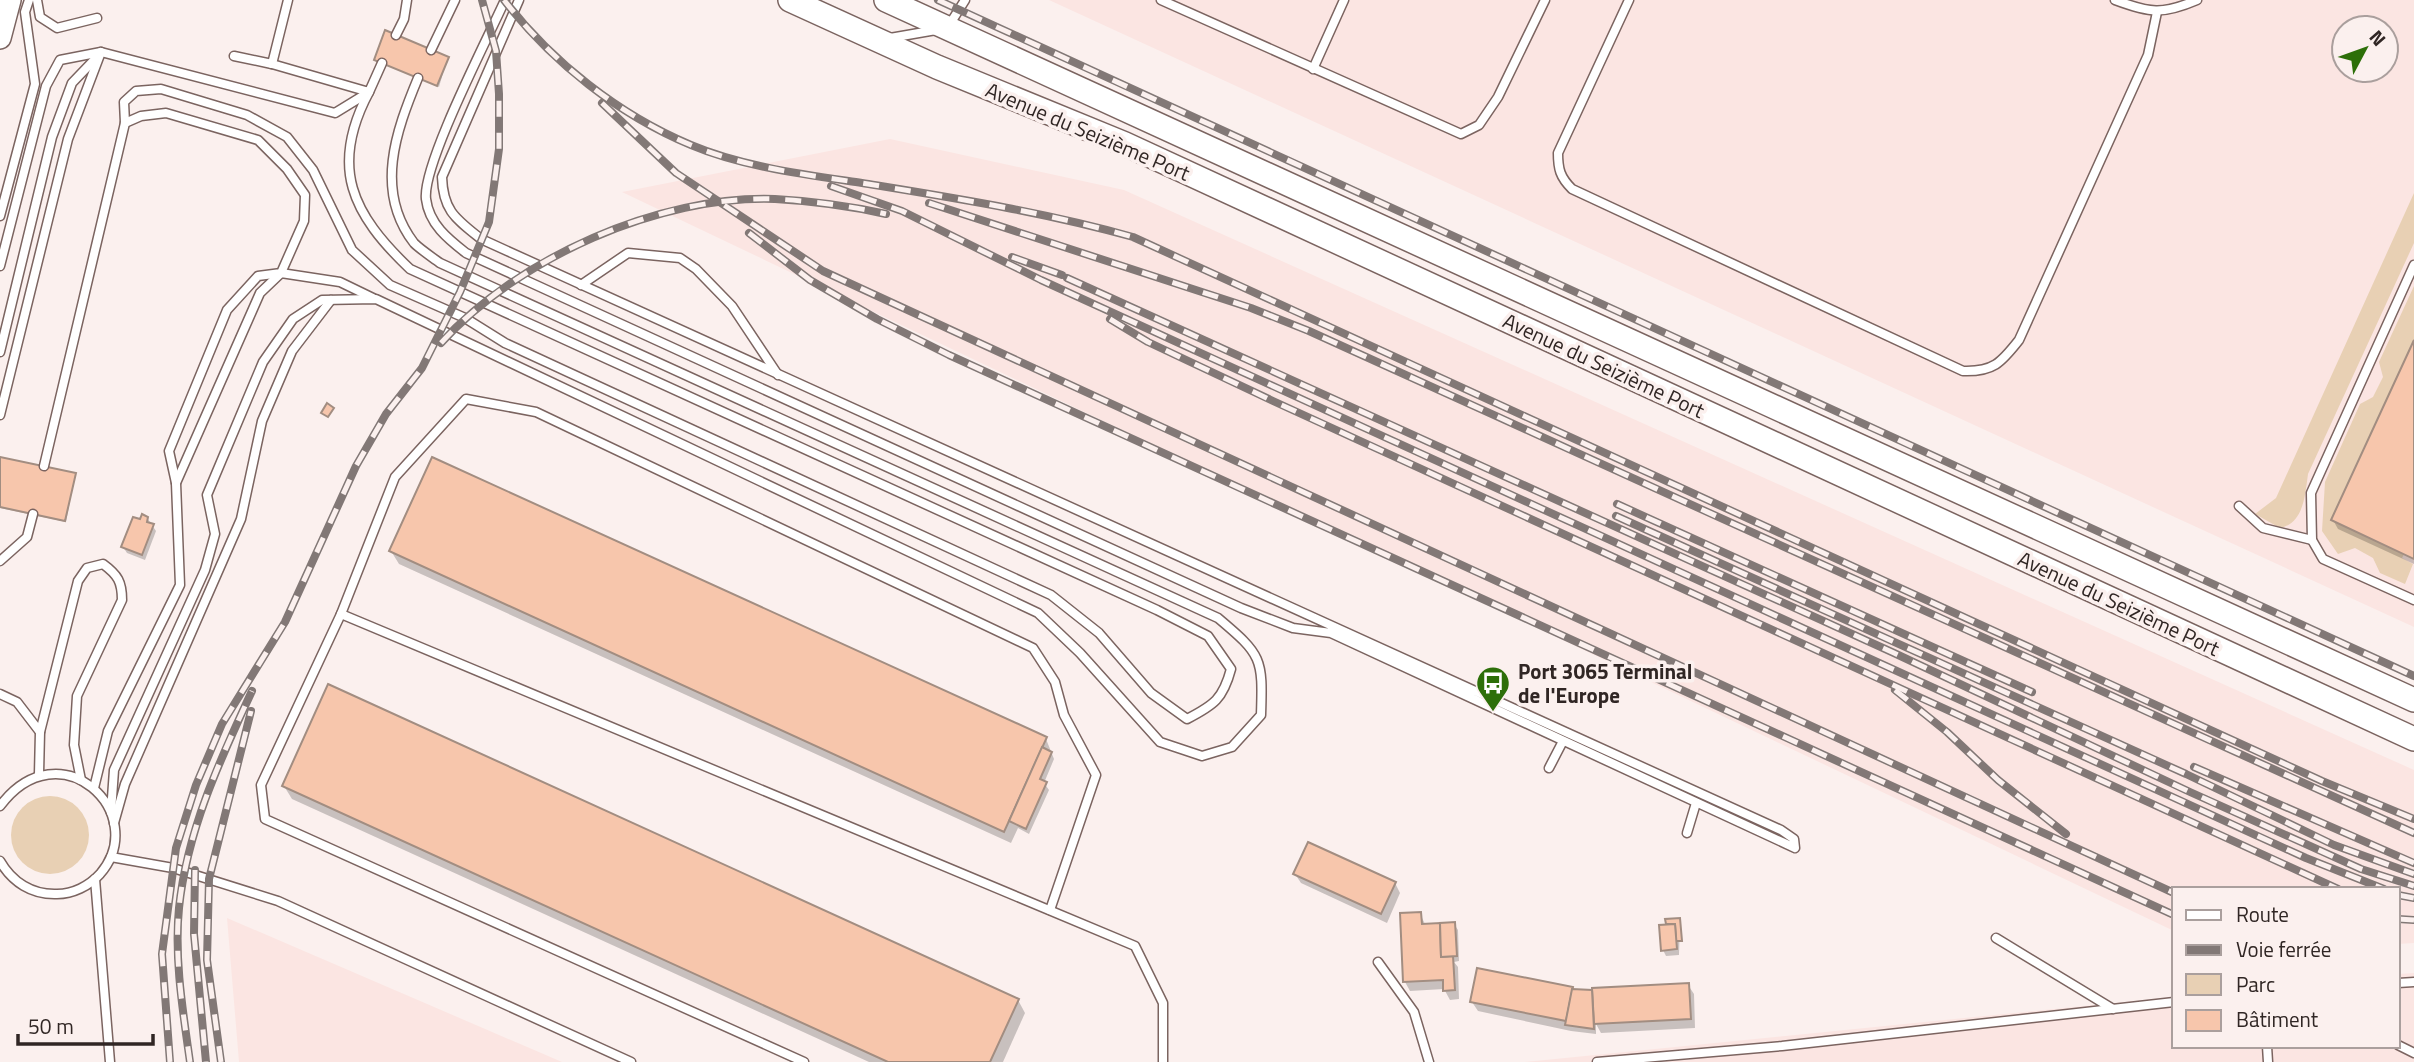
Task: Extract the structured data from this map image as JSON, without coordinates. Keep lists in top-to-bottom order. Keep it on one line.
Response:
{"streets":{"main road":["Avenue du Seizième Port"]},"places":{"bus stop":["Port 3065 Terminal de l'Europe"]},"legend":["Route","Voie ferrée","Parc","Bâtiment"],"scale_bar":"50 m","north":"top right"}
